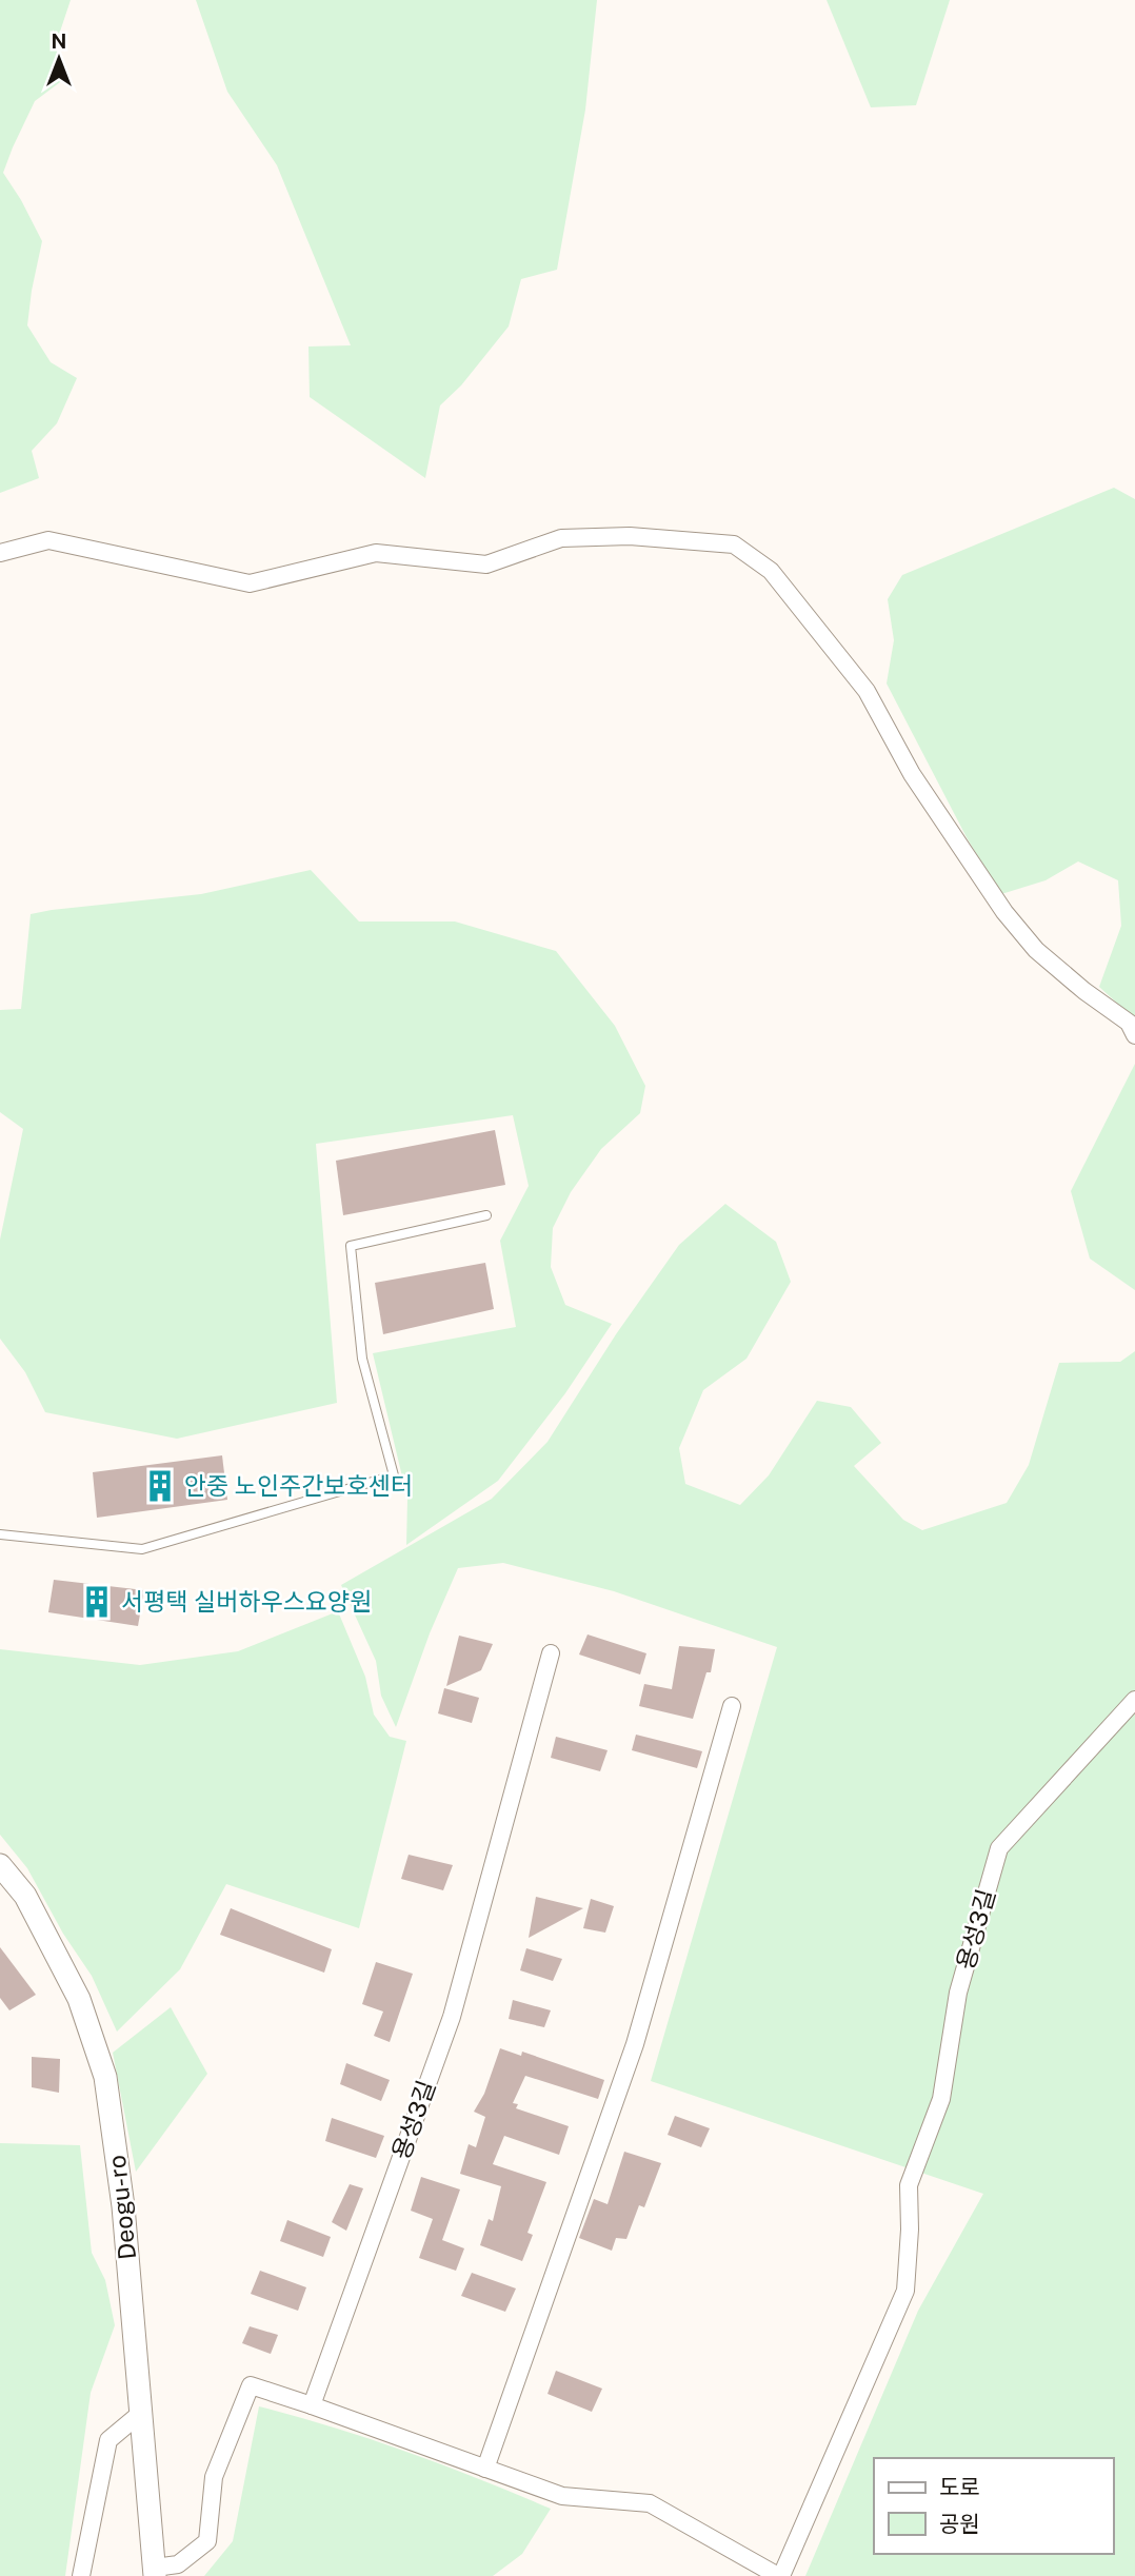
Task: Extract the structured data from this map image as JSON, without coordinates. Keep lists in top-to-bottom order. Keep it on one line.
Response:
{"streets":{"street":["용성3길","Deogu-ro"]},"places":{"building":["안중 노인주간보호센터","서평택 실버하우스요양원"]},"legend":["도로","공원"],"north":"top"}
